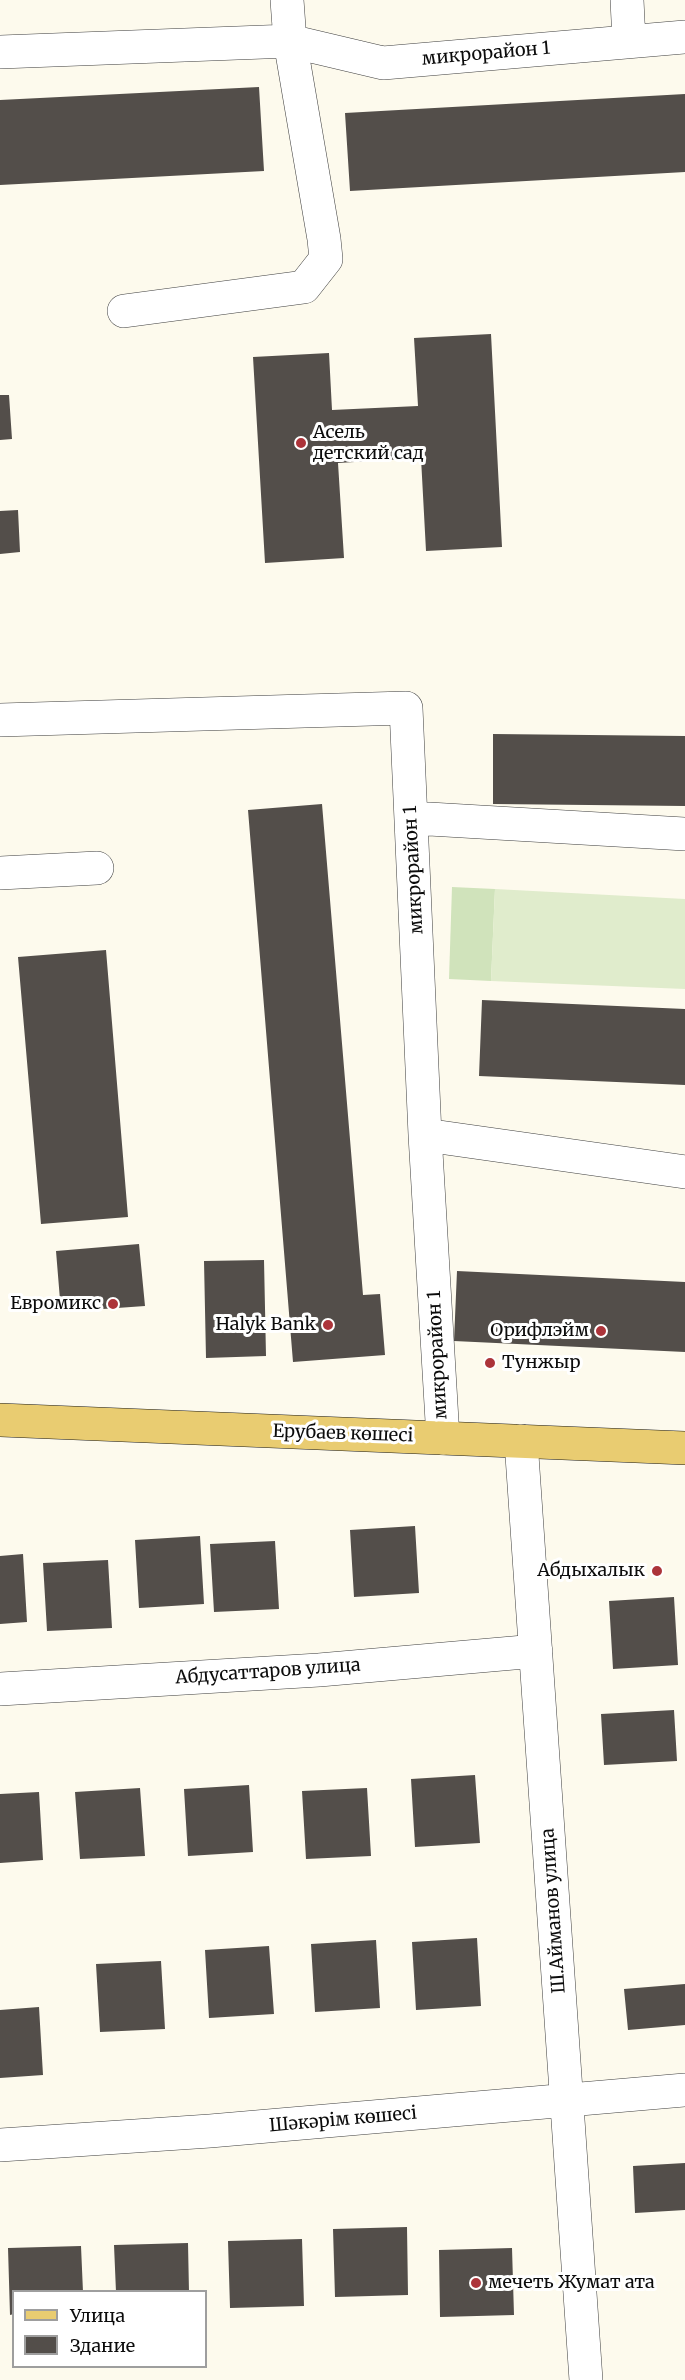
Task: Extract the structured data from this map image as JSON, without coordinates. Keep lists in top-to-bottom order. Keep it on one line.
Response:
{"streets":{"main road":["Ерубаев көшесі"],"street":["микрорайон 1","Абдусаттаров улица","Ш.Айманов улица","Шәкәрім көшесі"]},"crossings":[["микрорайон 1","Ерубаев көшесі"],["Ерубаев көшесі","Ш.Айманов улица"],["Абдусаттаров улица","Ш.Айманов улица"],["Ш.Айманов улица","Шәкәрім көшесі"]],"places":["Асель детский сад","Евромикс","Halyk Bank","Орифлэйм","Тунжыр","Абдыхалык","мечеть Жумат ата"],"legend":["Улица","Здание"]}
